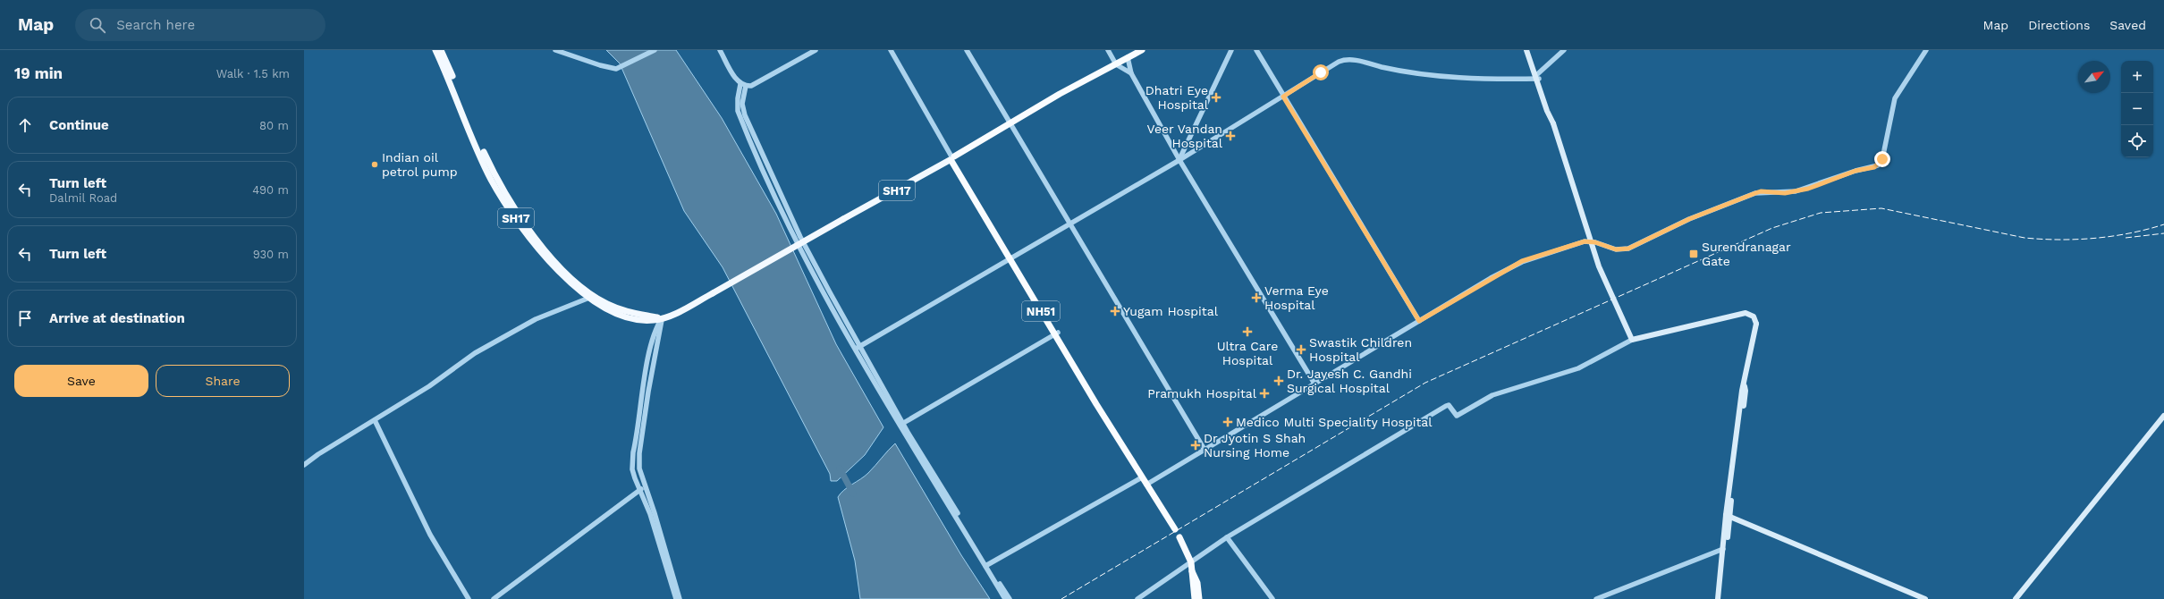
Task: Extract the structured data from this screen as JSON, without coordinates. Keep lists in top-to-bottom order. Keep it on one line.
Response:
{"streets":{"highway":["NH51"],"main road":["SH17"]},"crossings":[["SH17","NH51"]],"places":{"health":["Dhatri Eye Hospital","Veer Vandan Hospital","Verma Eye Hospital","Yugam Hospital","Ultra Care Hospital","Swastik Children Hospital","Dr. Jayesh C. Gandhi Surgical Hospital","Pramukh Hospital","Medico Multi Speciality Hospital","Dr Jyotin S Shah Nursing Home"],"other":["Indian oil petrol pump"],"transit":["Surendranagar Gate"]},"north":"top right","page":{"header":"Map","search":"Search here","nav":["Map","Directions","Saved"],"heading":["19 min","Walk · 1.5 km"],"map_buttons":["+","−"],"list":[["Continue","80 m"],["Turn left","Dalmil Road","490 m"],["Turn left","930 m"],"Arrive at destination"],"buttons":["Save","Share"]}}
